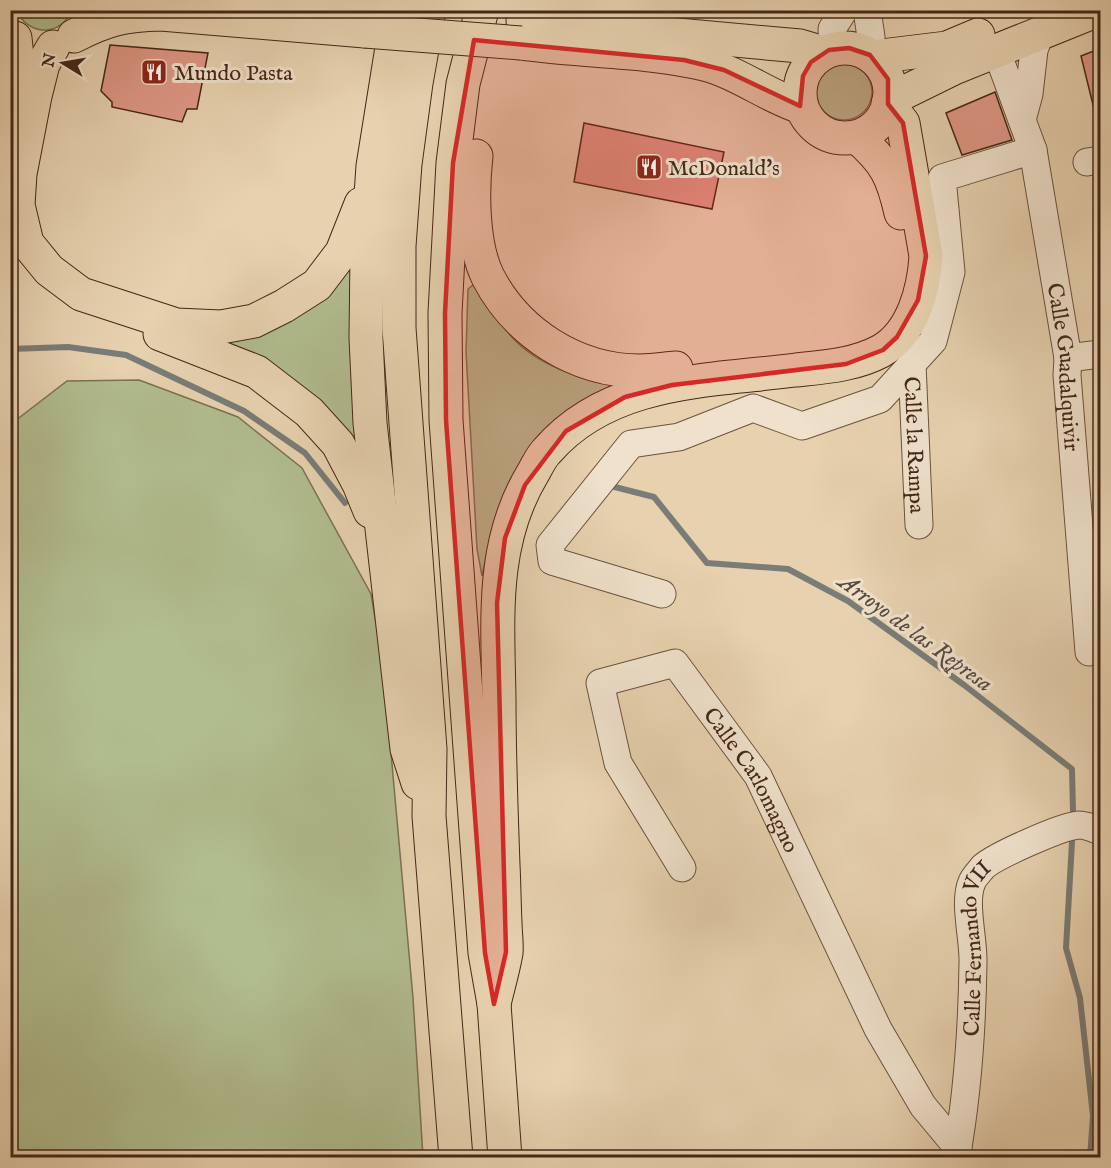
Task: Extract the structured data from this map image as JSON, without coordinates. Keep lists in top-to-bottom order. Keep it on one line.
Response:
{"streets":{"street":["Calle Guadalquivir","Calle la Rampa","Calle Carlomagno","Calle Fernando VII"]},"crossings":[["Calle Carlomagno","Calle Fernando VII"]],"water":["Arroyo de las Represa"],"places":{"restaurant":["Mundo Pasta","McDonald's"]},"north":"left"}
